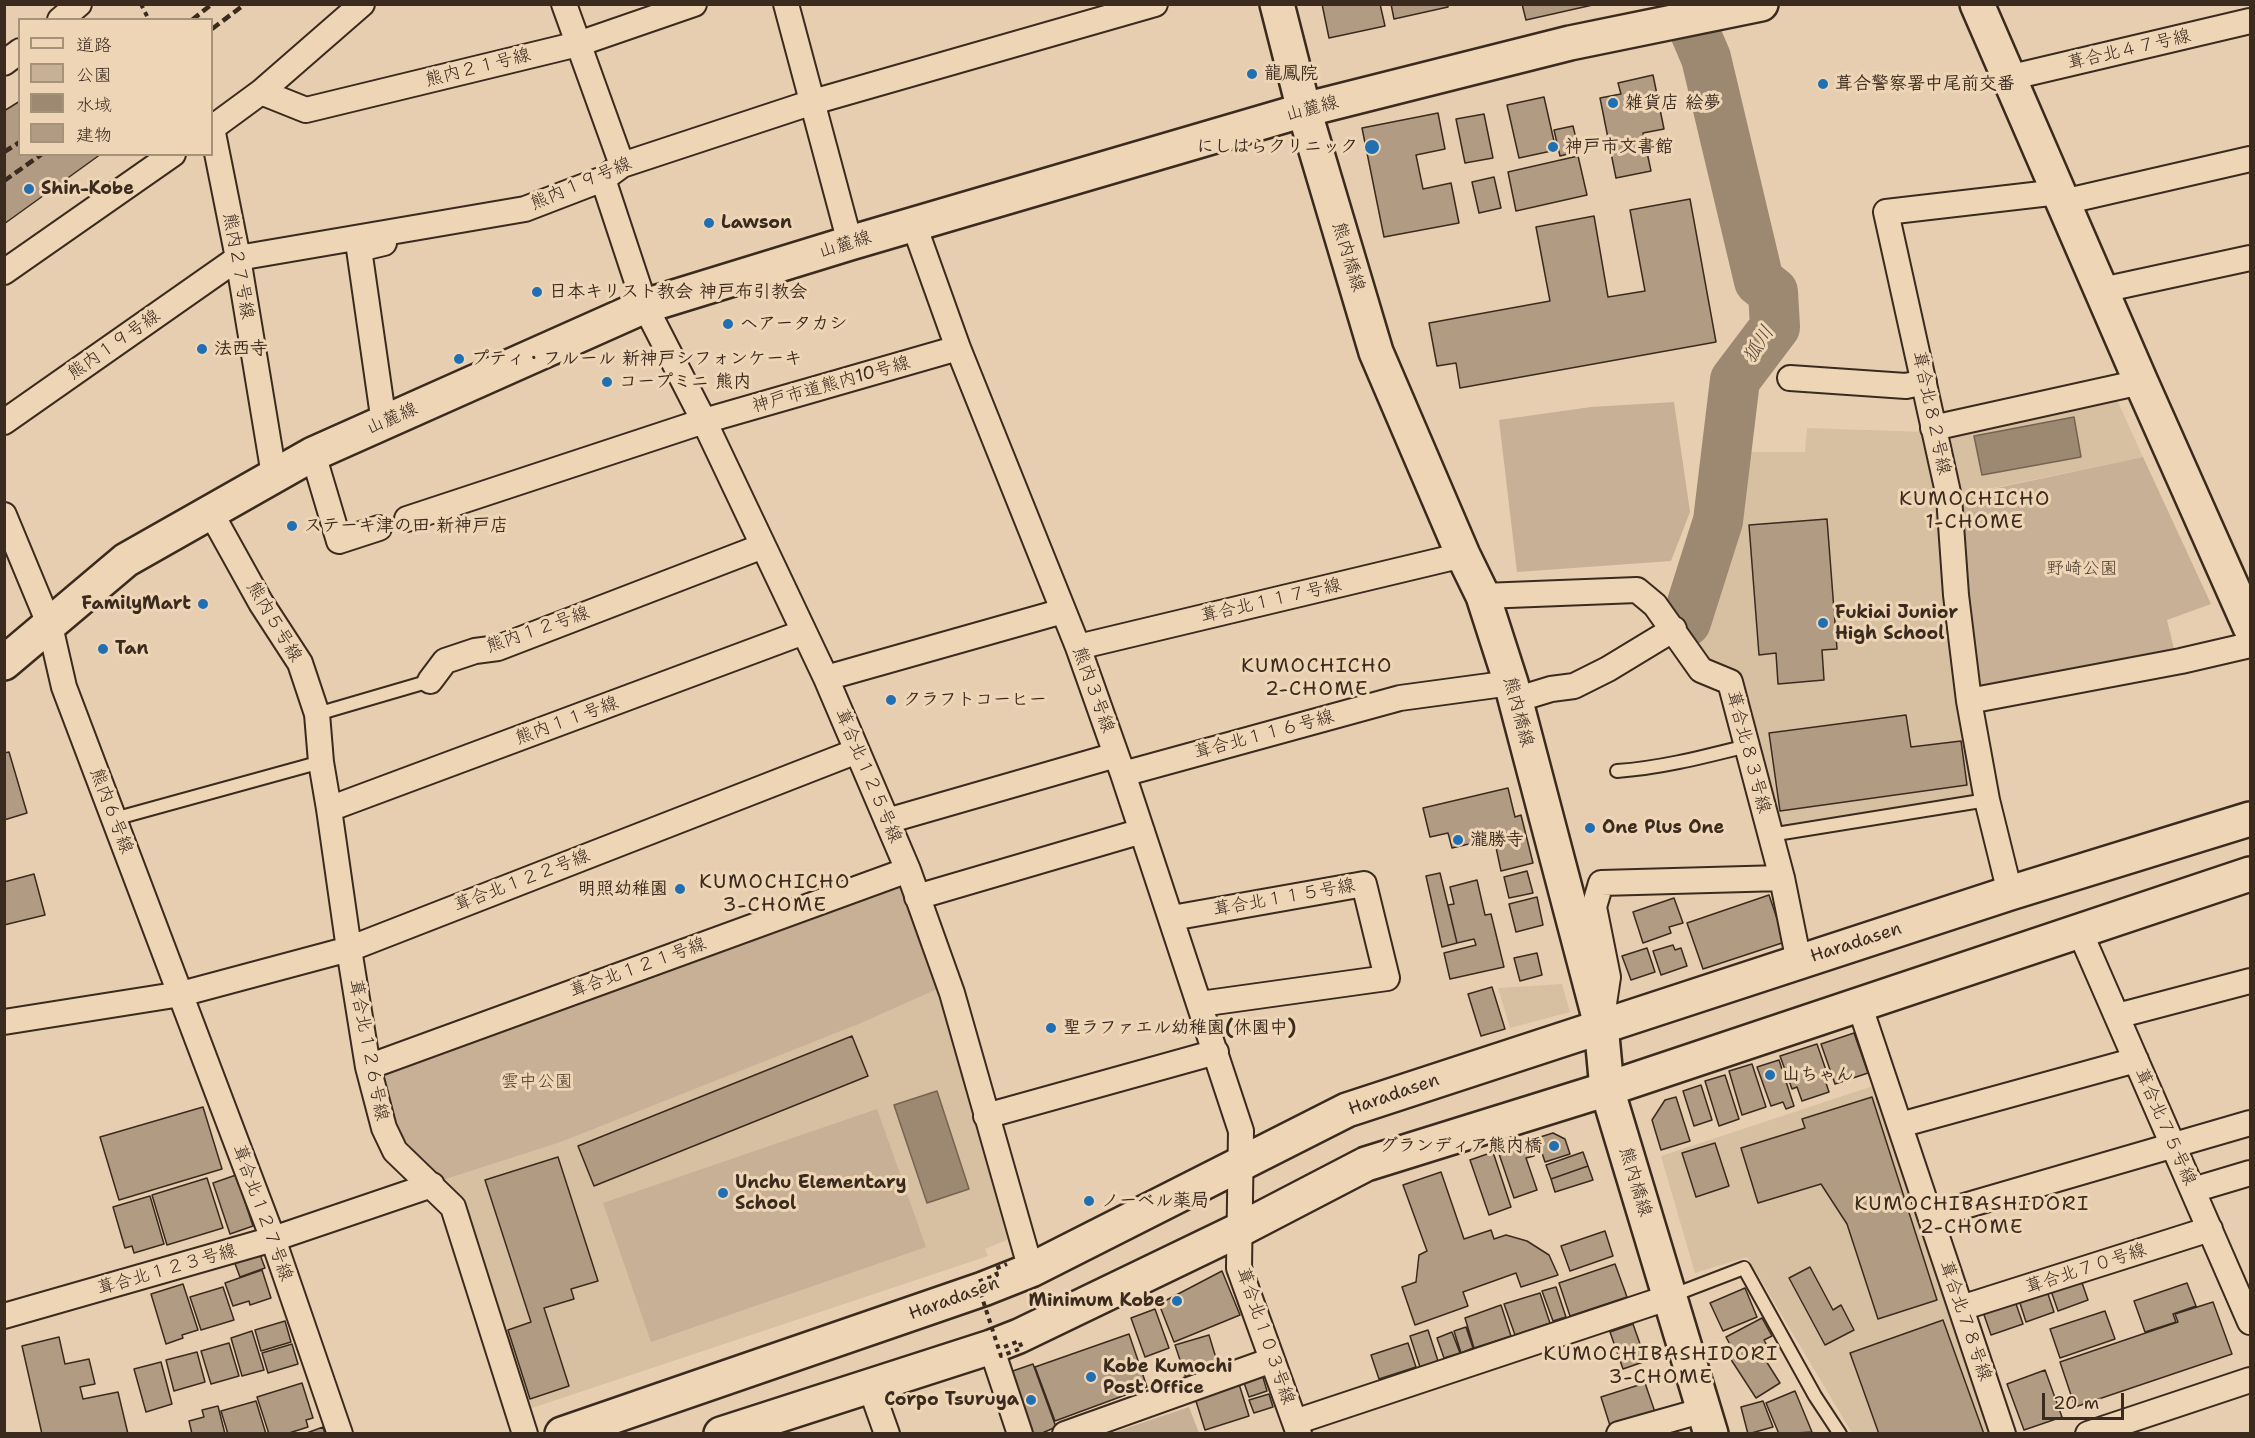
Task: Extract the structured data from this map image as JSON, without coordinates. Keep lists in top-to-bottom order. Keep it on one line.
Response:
{"streets":{"main road":["山麓線","熊内橋線","Haradasen"],"street":["葺合北４７号線","熊内２１号線","熊内１９号線","熊内２７号線","神戸市道熊内10号線","葺合北８２号線","葺合北１１７号線","熊内５号線","熊内１２号線","熊内３号線","熊内１１号線","葺合北１１６号線","葺合北８３号線","葺合北１２５号線","熊内６号線","葺合北１２２号線","葺合北１１５号線","葺合北１２１号線","葺合北１２６号線","葺合北７５号線","葺合北１２７号線","葺合北７０号線","葺合北１２３号線","葺合北７８号線","葺合北１０３号線"]},"crossings":[["熊内２１号線","葺合北１２５号線"],["山麓線","熊内橋線"],["山麓線","熊内２７号線"],["山麓線","熊内５号線"],["山麓線","熊内３号線"],["山麓線","葺合北１２５号線"],["山麓線","熊内６号線"],["熊内１９号線","熊内２７号線"],["熊内１９号線","葺合北１２５号線"],["熊内橋線","葺合北１１７号線"],["熊内橋線","葺合北１１６号線"],["熊内橋線","葺合北８３号線"],["熊内橋線","Haradasen"],["神戸市道熊内10号線","熊内３号線"],["神戸市道熊内10号線","葺合北１２５号線"],["葺合北８２号線","Haradasen"],["葺合北１１７号線","熊内３号線"],["熊内５号線","熊内１２号線"],["熊内５号線","熊内１１号線"],["熊内５号線","葺合北１２６号線"],["熊内１２号線","葺合北１２５号線"],["熊内３号線","葺合北１１６号線"],["熊内３号線","葺合北１１５号線"],["熊内３号線","Haradasen"],["熊内３号線","葺合北１０３号線"],["熊内１１号線","葺合北１２５号線"],["熊内１１号線","葺合北１２６号線"],["葺合北１１６号線","葺合北８３号線"],["葺合北１１６号線","葺合北１２５号線"],["葺合北８３号線","Haradasen"],["葺合北１２５号線","葺合北１２２号線"],["葺合北１２５号線","Haradasen"],["葺合北１２５号線","葺合北１２１号線"],["熊内６号線","葺合北１２２号線"],["熊内６号線","葺合北１２７号線"],["葺合北１２２号線","葺合北１２６号線"],["葺合北１２２号線","葺合北１２７号線"],["Haradasen","葺合北１０３号線"],["葺合北１２１号線","葺合北１２６号線"],["葺合北１２６号線","葺合北１２３号線"],["葺合北７５号線","葺合北７０号線"],["葺合北１２７号線","葺合北１２３号線"],["葺合北７０号線","葺合北７８号線"]],"districts":["KUMOCHICHO 1-CHOME","KUMOCHICHO 2-CHOME","KUMOCHICHO 3-CHOME","KUMOCHIBASHIDORI 2-CHOME","KUMOCHIBASHIDORI 3-CHOME"],"water":["狐川"],"parks":["野崎公園","雲中公園"],"places":["龍鳳院","葺合警察署中尾前交番","雑貨店 絵夢","にしはらクリニック","神戸市文書館","Shin-Kobe","Lawson","日本キリスト教会 神戸布引教会","ヘアータカシ","法西寺","プティ・フルール 新神戸シフォンケーキ","コープミニ 熊内","ステーキ津の田 新神戸店","FamilyMart","Fukiai Junior High School","Tan","クラフトコーヒー","One Plus One","瀧勝寺","明照幼稚園","聖ラファエル幼稚園(休園中)","山ちゃん","グランディア熊内橋","Unchu Elementary School","ノーベル薬局","Minimum Kobe","Kobe Kumochi Post Office","Corpo Tsuruya"],"legend":["道路","公園","水域","建物"],"scale_bar":"20 m"}
